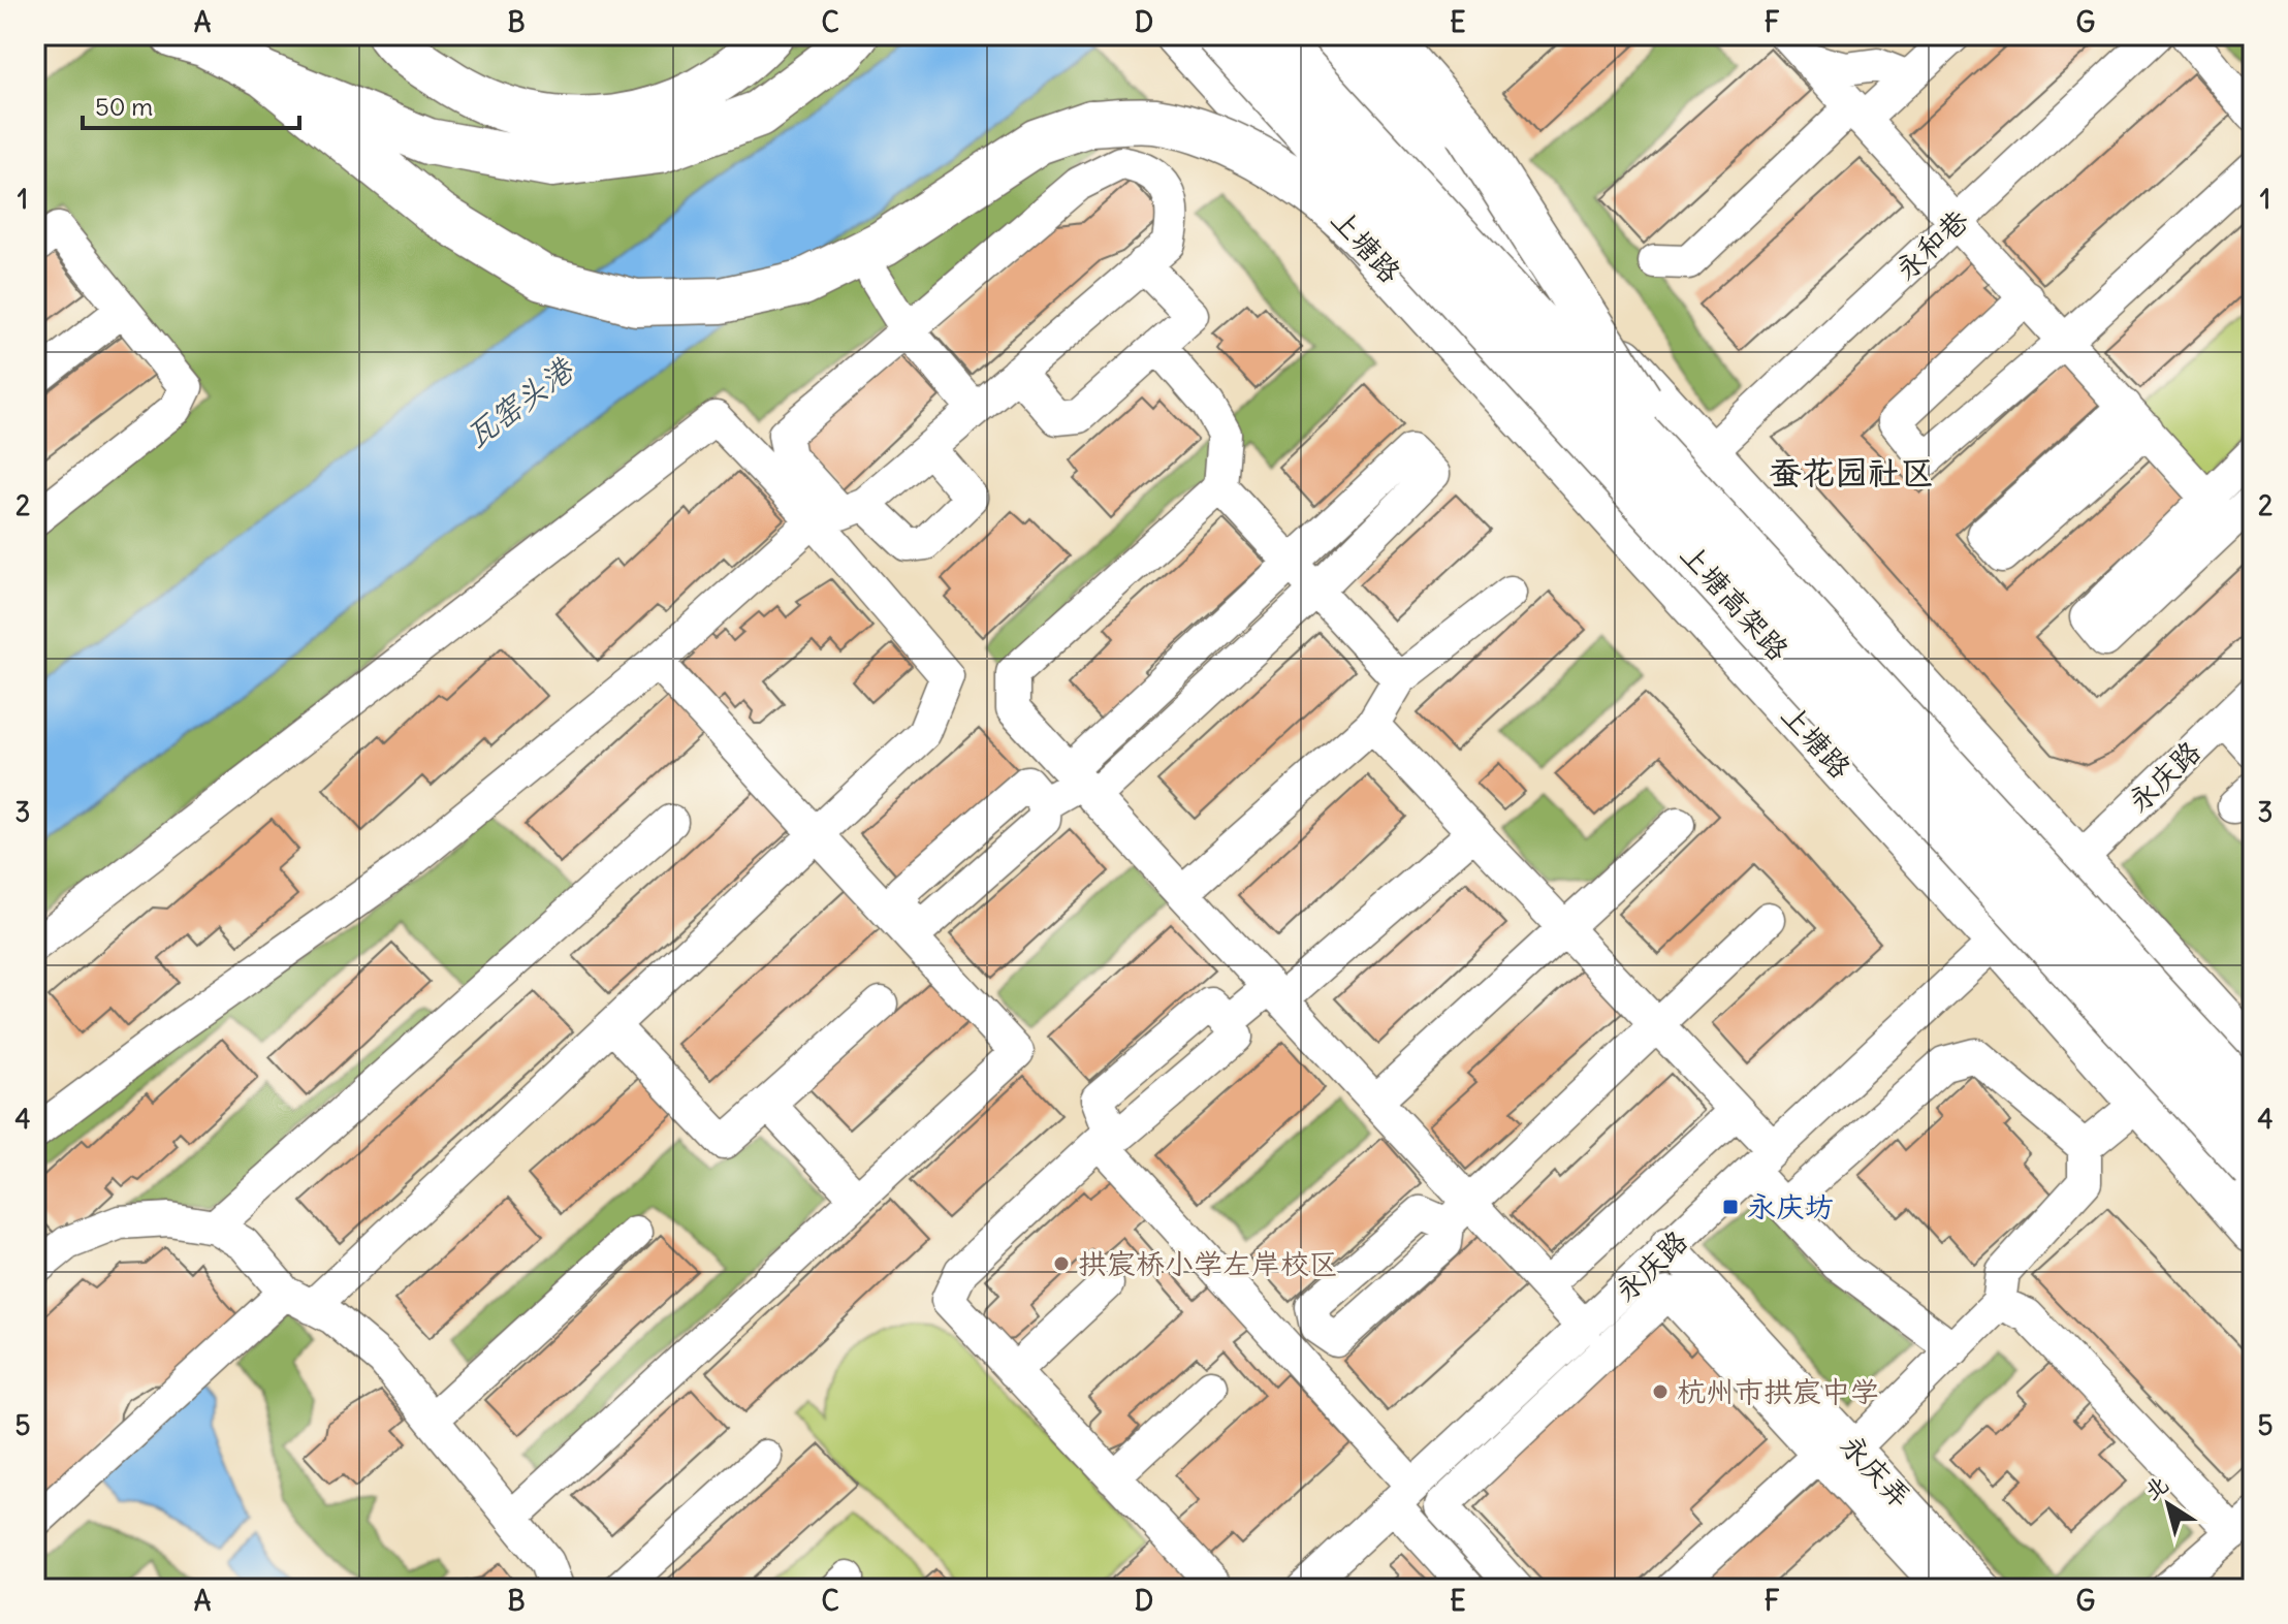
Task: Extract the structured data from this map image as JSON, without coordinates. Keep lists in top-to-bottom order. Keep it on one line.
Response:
{"streets":{"highway":["上塘高架路"],"main road":["上塘路"],"street":["永和巷","永庆路","永庆弄"]},"crossings":[["上塘路","上塘高架路"],["上塘路","永庆路"],["永庆路","永庆弄"]],"districts":["蚕花园社区"],"water":["瓦窑头港"],"places":{"transit":["永庆坊"],"other":["拱宸桥小学左岸校区","杭州市拱宸中学"]},"scale_bar":"50 m","north":"top left","grid":{"columns":["A","B","C","D","E","F","G"],"rows":["1","2","3","4","5"]}}
